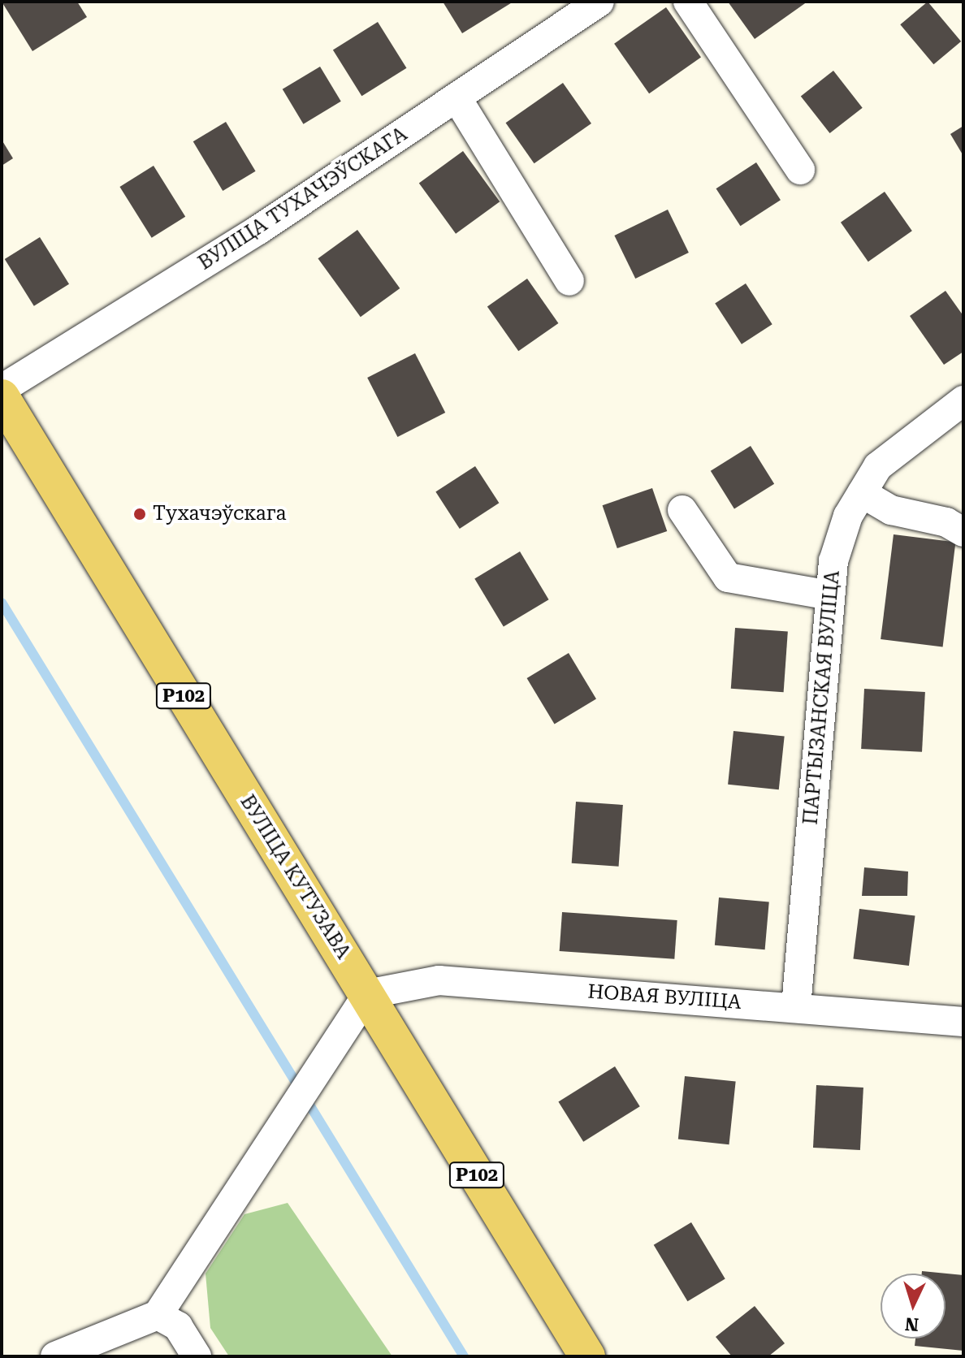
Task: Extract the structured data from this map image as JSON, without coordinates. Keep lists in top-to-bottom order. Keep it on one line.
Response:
{"streets":{"main road":["Р102","ВУЛІЦА КУТУЗАВА"],"street":["ВУЛІЦА ТУХАЧЭЎСКАГА","ПАРТЫЗАНСКАЯ ВУЛІЦА","НОВАЯ ВУЛІЦА"]},"crossings":[["ПАРТЫЗАНСКАЯ ВУЛІЦА","НОВАЯ ВУЛІЦА"],["ВУЛІЦА КУТУЗАВА","НОВАЯ ВУЛІЦА"]],"places":["Тухачэўскага"],"north":"bottom"}
